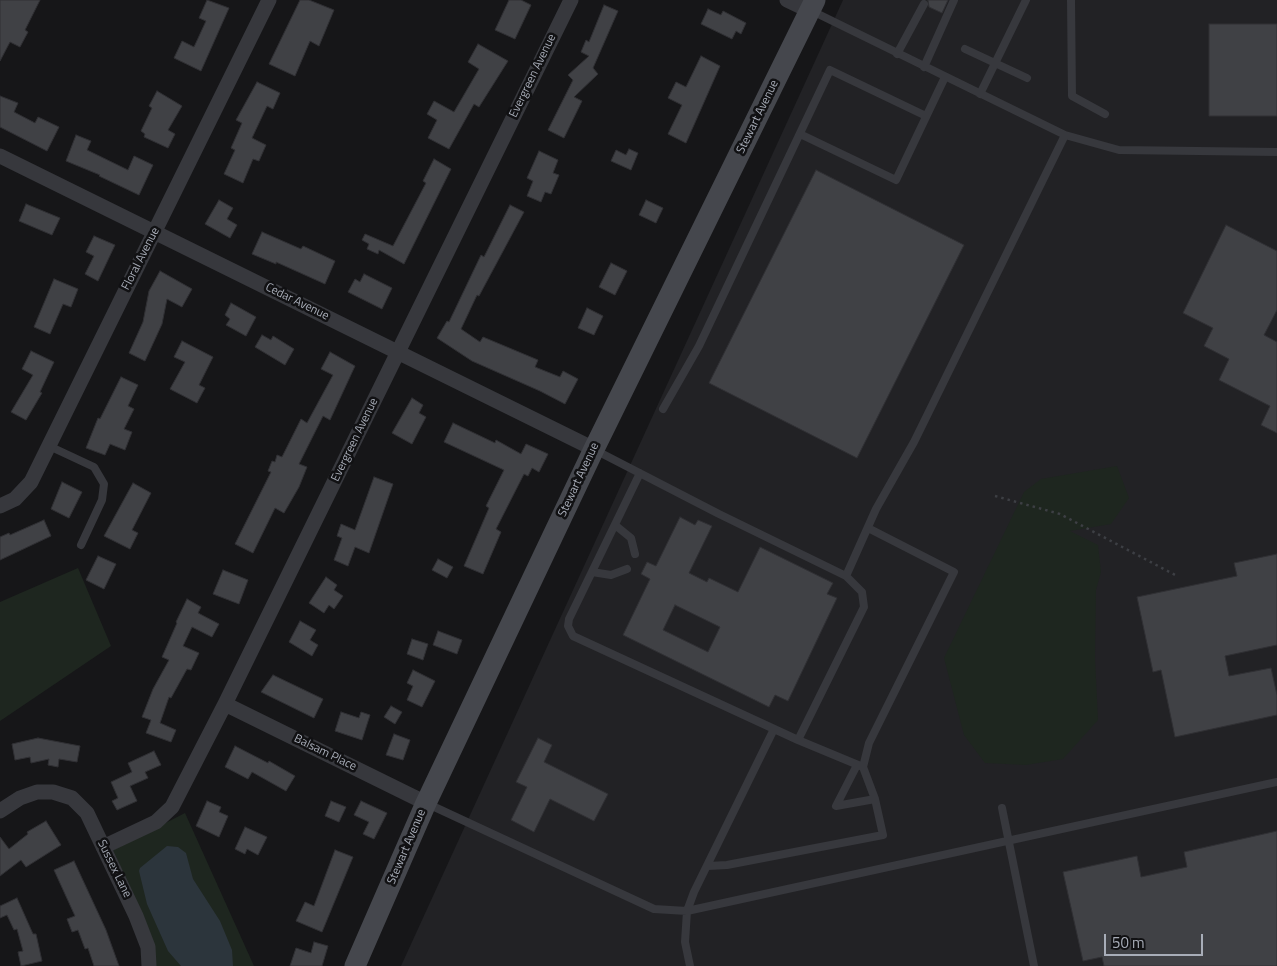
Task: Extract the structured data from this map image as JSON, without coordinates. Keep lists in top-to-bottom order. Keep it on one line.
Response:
{"streets":{"main road":["Stewart Avenue"],"street":["Evergreen Avenue","Floral Avenue","Cedar Avenue","Balsam Place","Sussex Lane"]},"crossings":[["Evergreen Avenue","Cedar Avenue"],["Evergreen Avenue","Balsam Place"],["Evergreen Avenue","Sussex Lane"],["Stewart Avenue","Cedar Avenue"],["Stewart Avenue","Balsam Place"],["Floral Avenue","Cedar Avenue"]],"scale_bar":"50 m"}
